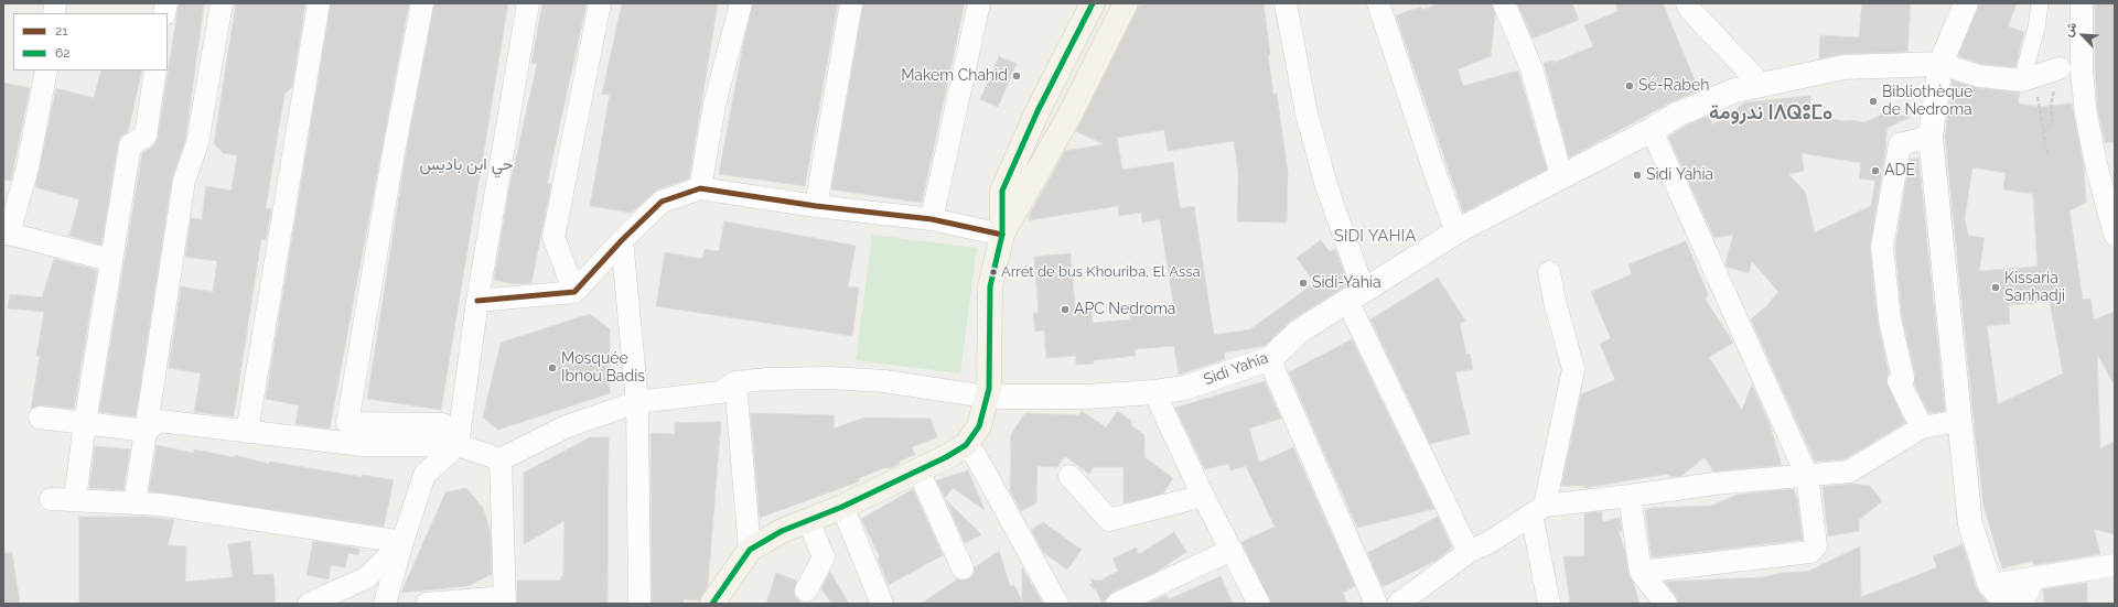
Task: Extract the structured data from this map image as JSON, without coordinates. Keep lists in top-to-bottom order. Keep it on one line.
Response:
{"streets":{"street":["Sidi Yahia"]},"districts":["ندرومة ⵏⴷⵕⵓⵎⴰ","حي ابن باديس","SIDI YAHIA"],"places":["Makem Chahid","Sé-Rabeh","Bibliothèque de Nedroma","ADE","Sidi Yahia","Arrét de bus Khouriba, El Assa","Sidi-Yahia","Kissaria Sanhadji","APC Nedroma","Mosquée Ibnou Badis"],"lines":["transit line 62","transit line 21"],"legend":["21","62"],"north":"top left"}
